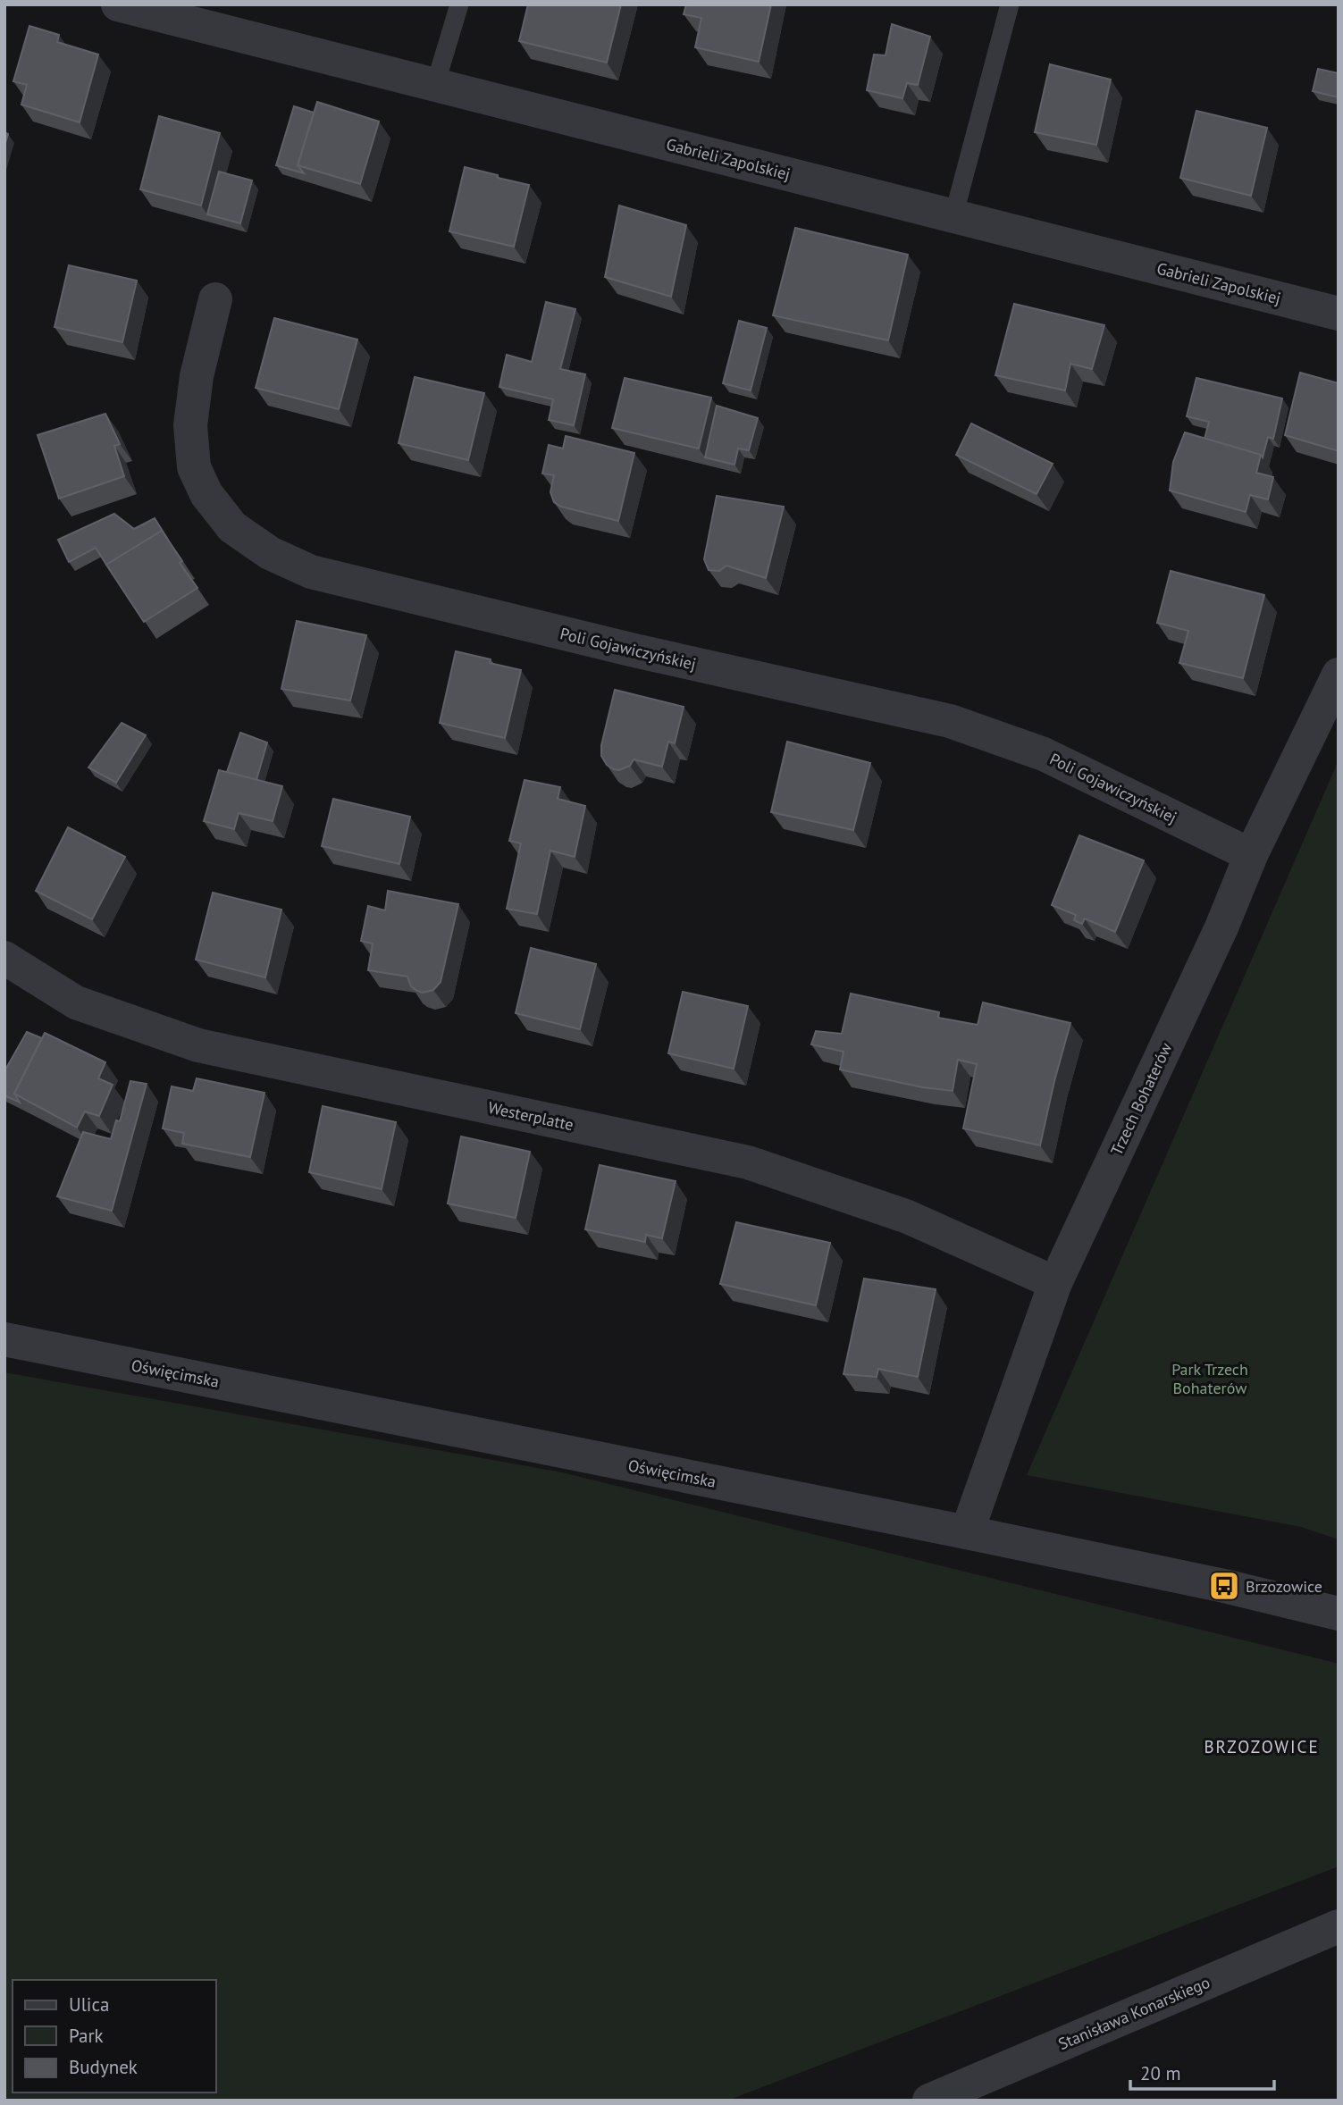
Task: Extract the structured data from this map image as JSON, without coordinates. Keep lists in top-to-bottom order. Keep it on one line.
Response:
{"streets":{"street":["Gabrieli Zapolskiej","Poli Gojawiczyńskiej","Trzech Bohaterów","Westerplatte","Oświęcimska","Stanisława Konarskiego"]},"crossings":[["Poli Gojawiczyńskiej","Trzech Bohaterów"],["Trzech Bohaterów","Westerplatte"],["Trzech Bohaterów","Oświęcimska"]],"districts":["BRZOZOWICE"],"parks":["Park Trzech Bohaterów"],"places":{"bus stop":["Brzozowice"]},"legend":["Ulica","Park","Budynek"],"scale_bar":"20 m"}
